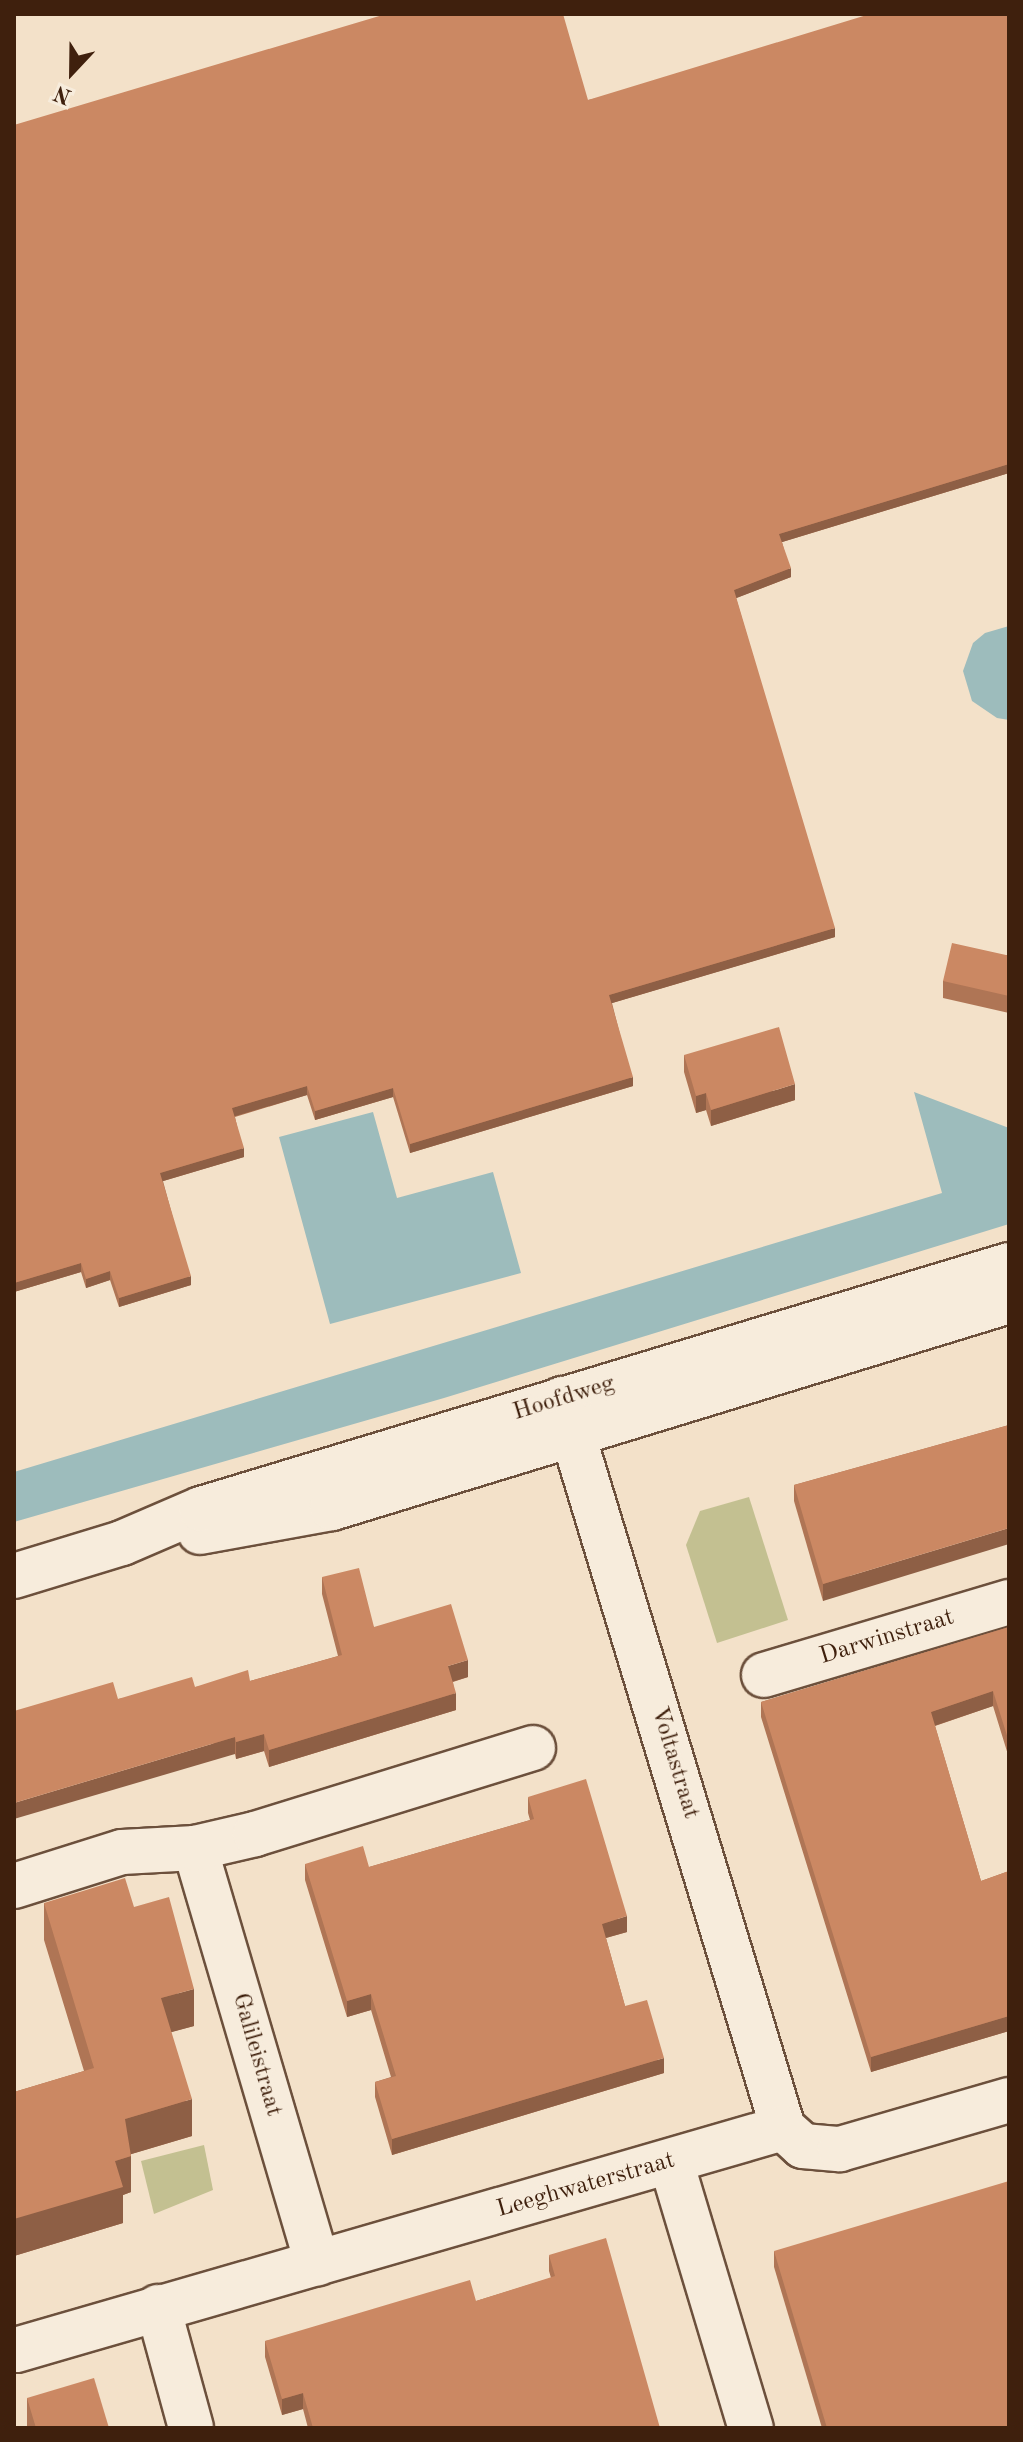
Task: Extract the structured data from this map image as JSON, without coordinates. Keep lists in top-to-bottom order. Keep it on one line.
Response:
{"streets":{"street":["Hoofdweg","Darwinstraat","Voltastraat","Galileistraat","Leeghwaterstraat"]},"crossings":[["Hoofdweg","Voltastraat"],["Voltastraat","Leeghwaterstraat"],["Galileistraat","Leeghwaterstraat"]],"north":"bottom"}
